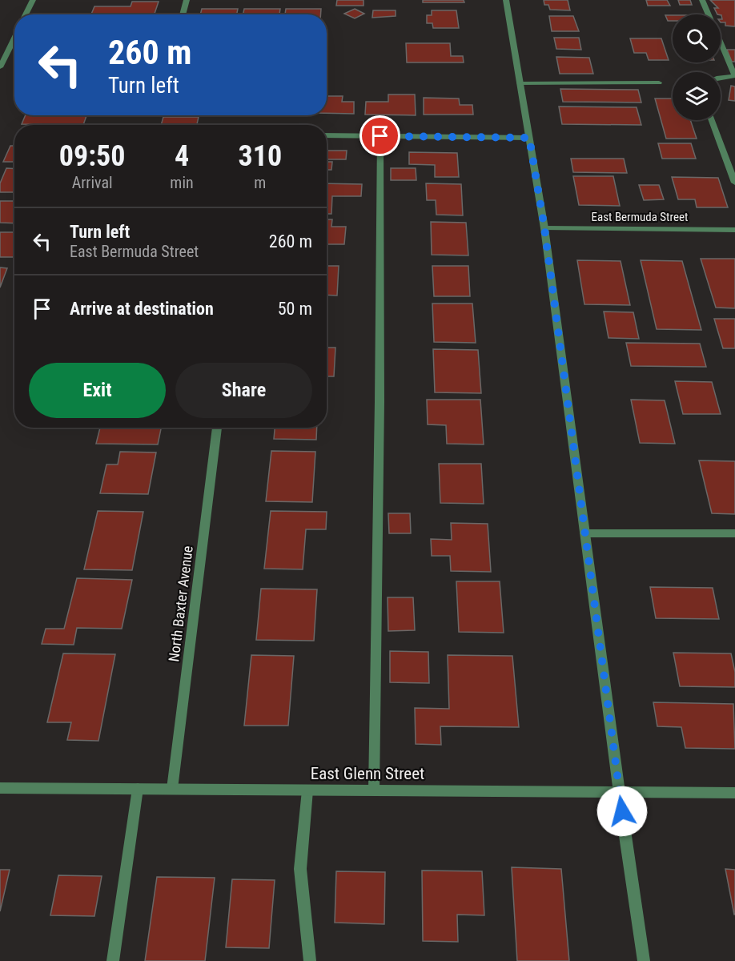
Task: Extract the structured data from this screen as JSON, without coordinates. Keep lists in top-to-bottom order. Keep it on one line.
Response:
{"streets":{"street":["East Bermuda Street","North Baxter Avenue","East Glenn Street"]},"crossings":[["North Baxter Avenue","East Glenn Street"]],"page":{"turn":["260 m","Turn left"],"eta":["09:50","Arrival","4","min","310","m"],"list":[{"name":"Turn left","note":"East Bermuda Street","value":"260 m"},{"name":"Arrive at destination","value":"50 m"}],"buttons":["Exit","Share"]}}
